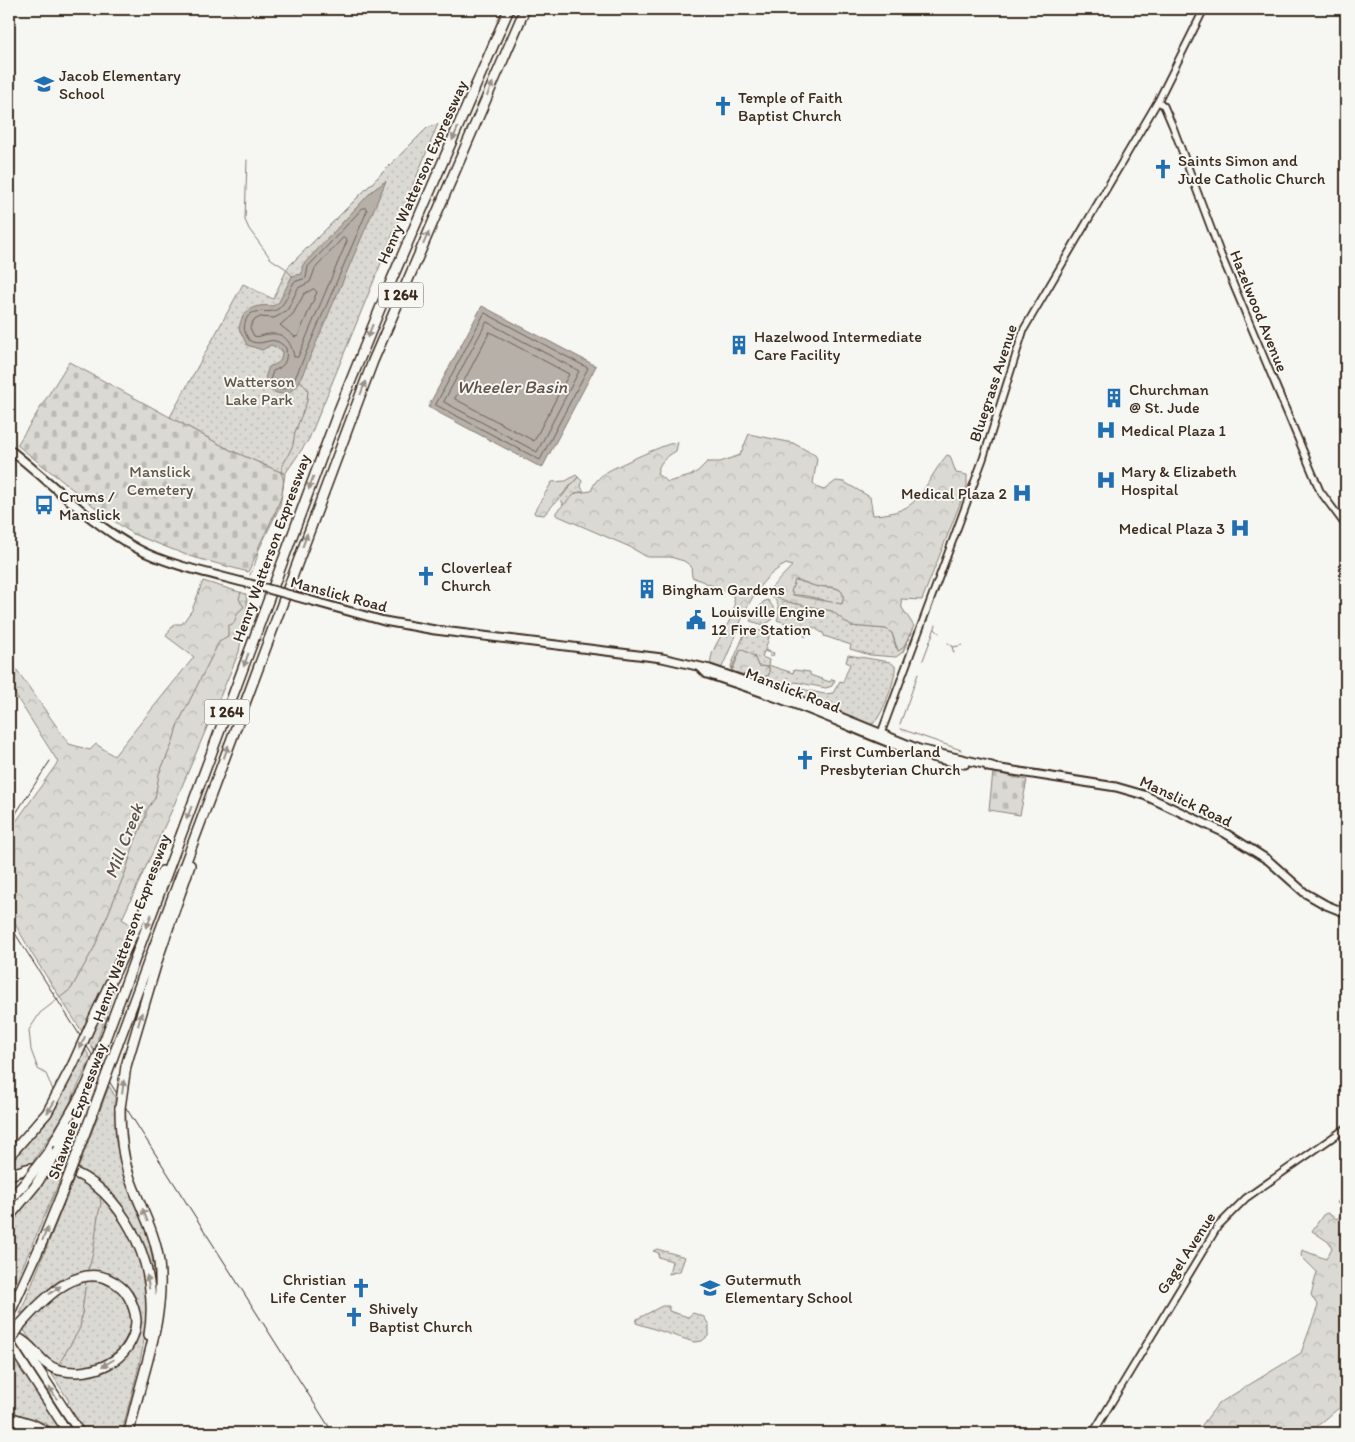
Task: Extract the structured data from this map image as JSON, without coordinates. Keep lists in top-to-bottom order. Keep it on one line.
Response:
{"streets":{"highway":["Henry Watterson Expressway","I 264","Shawnee Expressway"],"main road":["Manslick Road"],"street":["Hazelwood Avenue","Bluegrass Avenue","Gagel Avenue"]},"crossings":[["Henry Watterson Expressway","Shawnee Expressway"],["Hazelwood Avenue","Bluegrass Avenue"],["Bluegrass Avenue","Manslick Road"]],"water":["Wheeler Basin","Mill Creek"],"parks":["Watterson Lake Park","Manslick Cemetery"],"places":{"school or university":["Jacob Elementary School","Gutermuth Elementary School"],"church":["Temple of Faith Baptist Church","Saints Simon and Jude Catholic Church","Cloverleaf Church","First Cumberland Presbyterian Church","Christian Life Center","Shively Baptist Church"],"building":["Hazelwood Intermediate Care Facility","Churchman @ St. Jude","Bingham Gardens"],"hospital":["Medical Plaza 1","Mary & Elizabeth Hospital","Medical Plaza 2","Medical Plaza 3"],"bus stop":["Crums / Manslick"],"public building":["Louisville Engine 12 Fire Station"]}}
